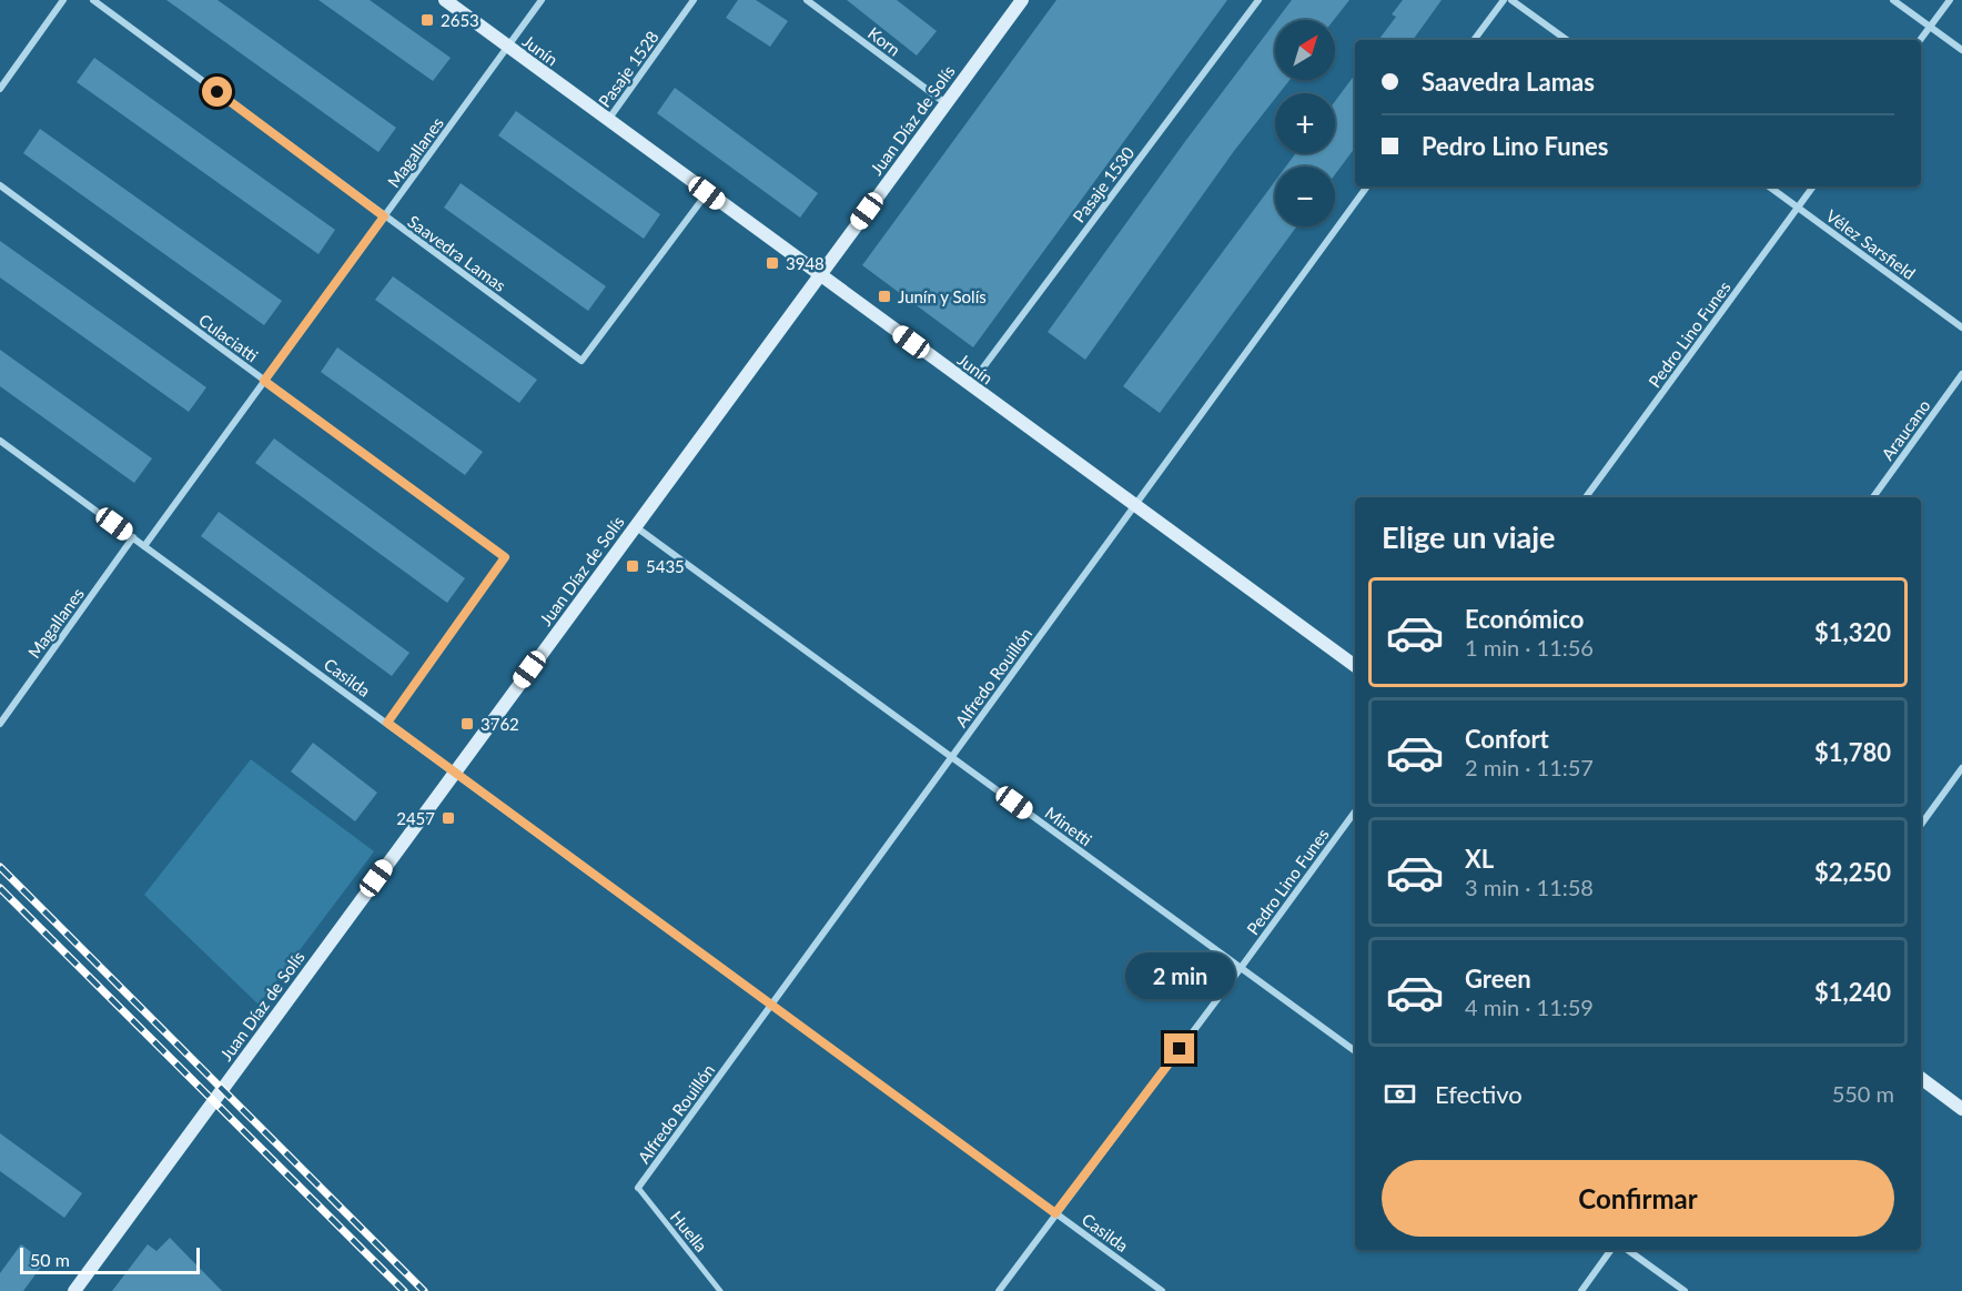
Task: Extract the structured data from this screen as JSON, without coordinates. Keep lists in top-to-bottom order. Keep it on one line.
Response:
{"streets":{"main road":["Junín","Juan Díaz de Solís"],"street":["Korn","Pasaje 1528","Magallanes","Pasaje 1530","Vélez Sarsfield","Saavedra Lamas","Pedro Lino Funes","Culaciatti","Araucano","Casilda","Alfredo Rouillón","Minetti","Huella"]},"crossings":[["Korn","Juan Díaz de Solís"],["Junín","Pasaje 1528"],["Junín","Juan Díaz de Solís"],["Junín","Magallanes"],["Junín","Pasaje 1530"],["Junín","Saavedra Lamas"],["Junín","Alfredo Rouillón"],["Juan Díaz de Solís","Casilda"],["Juan Díaz de Solís","Minetti"],["Magallanes","Saavedra Lamas"],["Magallanes","Culaciatti"],["Magallanes","Casilda"],["Vélez Sarsfield","Pedro Lino Funes"],["Pedro Lino Funes","Casilda"],["Pedro Lino Funes","Minetti"],["Culaciatti","Casilda"],["Casilda","Alfredo Rouillón"],["Alfredo Rouillón","Minetti"],["Alfredo Rouillón","Huella"]],"places":{"transit":["2653","3948","Junín y Solís","5435","3762","2457"]},"scale_bar":"50 m","north":"top right","page":{"map_buttons":["+","−"],"banner":["Saavedra Lamas","Pedro Lino Funes"],"heading":"Elige un viaje","list":[{"name":"Económico","note":"1 min · 11:56","value":"$1,320"},{"name":"Confort","note":"2 min · 11:57","value":"$1,780"},{"name":"XL","note":"3 min · 11:58","value":"$2,250"},{"name":"Green","note":"4 min · 11:59","value":"$1,240"}],"bubble":"2 min","pay":["Efectivo","550 m"],"buttons":"Confirmar","scale":"50 m"}}
